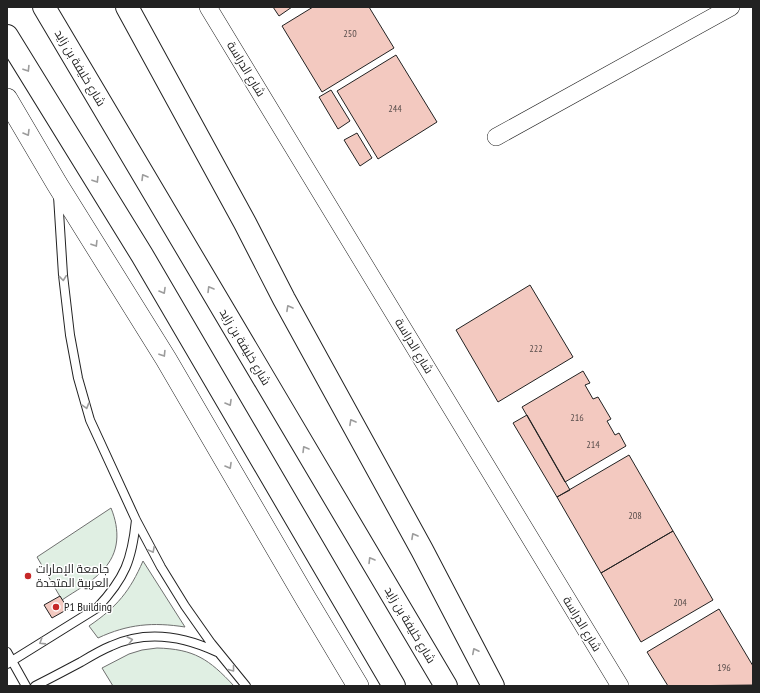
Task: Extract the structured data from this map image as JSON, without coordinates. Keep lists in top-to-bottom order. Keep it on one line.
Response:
{"streets":{"highway":["شارع خليفة بن زايد"],"street":["شارع الدراسة"]},"places":["جامعة الإمارات العربية المتحدة","P1 Building"],"house_numbers":["250","244","222","216","214","208","204","196"]}
